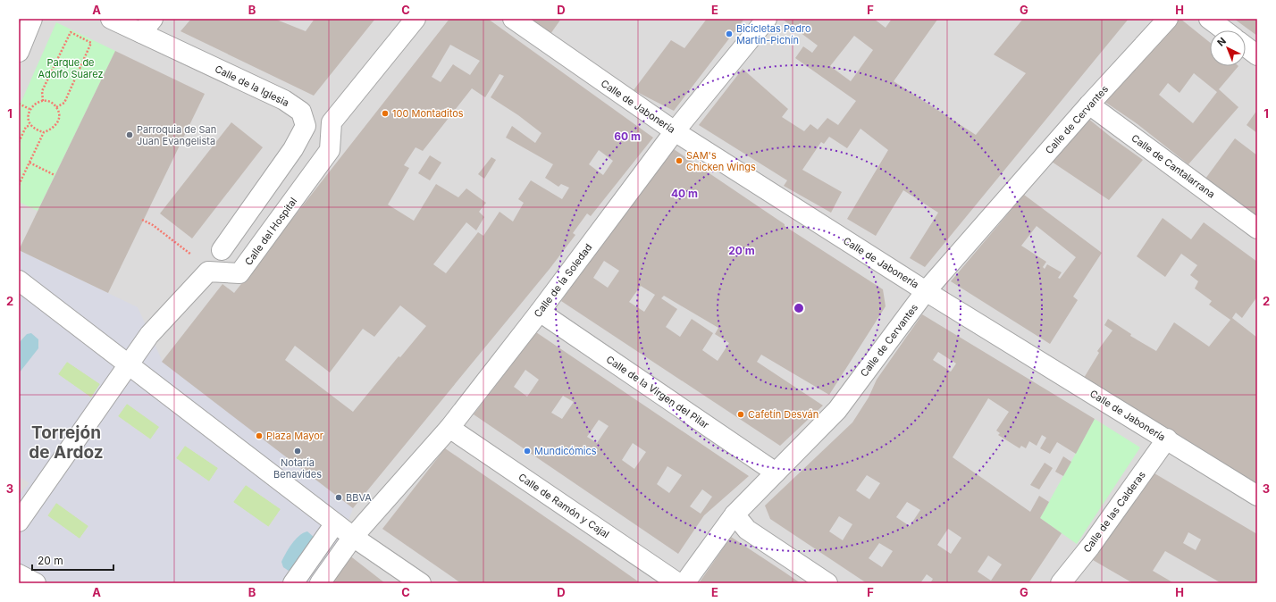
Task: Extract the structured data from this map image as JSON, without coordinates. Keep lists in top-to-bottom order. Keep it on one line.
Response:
{"streets":{"street":["Calle de la Iglesia","Calle de Jabonería","Calle de Cervantes","Calle de Cantalarrana","Calle del Hospital","Calle de la Soledad","Calle de la Virgen del Pilar","Calle de Ramón y Cajal","Calle de las Calderas"]},"crossings":[["Calle de Jabonería","Calle de Cervantes"],["Calle de Jabonería","Calle de la Soledad"],["Calle de Jabonería","Calle de las Calderas"],["Calle de Cervantes","Calle de Cantalarrana"],["Calle de Cervantes","Calle de la Virgen del Pilar"],["Calle de la Soledad","Calle de la Virgen del Pilar"],["Calle de la Soledad","Calle de Ramón y Cajal"]],"districts":["Torrejón de Ardoz"],"parks":["Parque de Adolfo Suarez"],"places":["Bicicletas Pedro Martín-Pichín","100 Montaditos","Parroquia de San Juan Evangelista","SAM's Chicken Wings","Cafetín Desván","Plaza Mayor","Notaría Benavides","Mundicómics","BBVA"],"scale_bar":"20 m","north":"top left","grid":{"columns":["A","B","C","D","E","F","G","H"],"rows":["1","2","3"]},"rings":["60 m","40 m","20 m"]}
